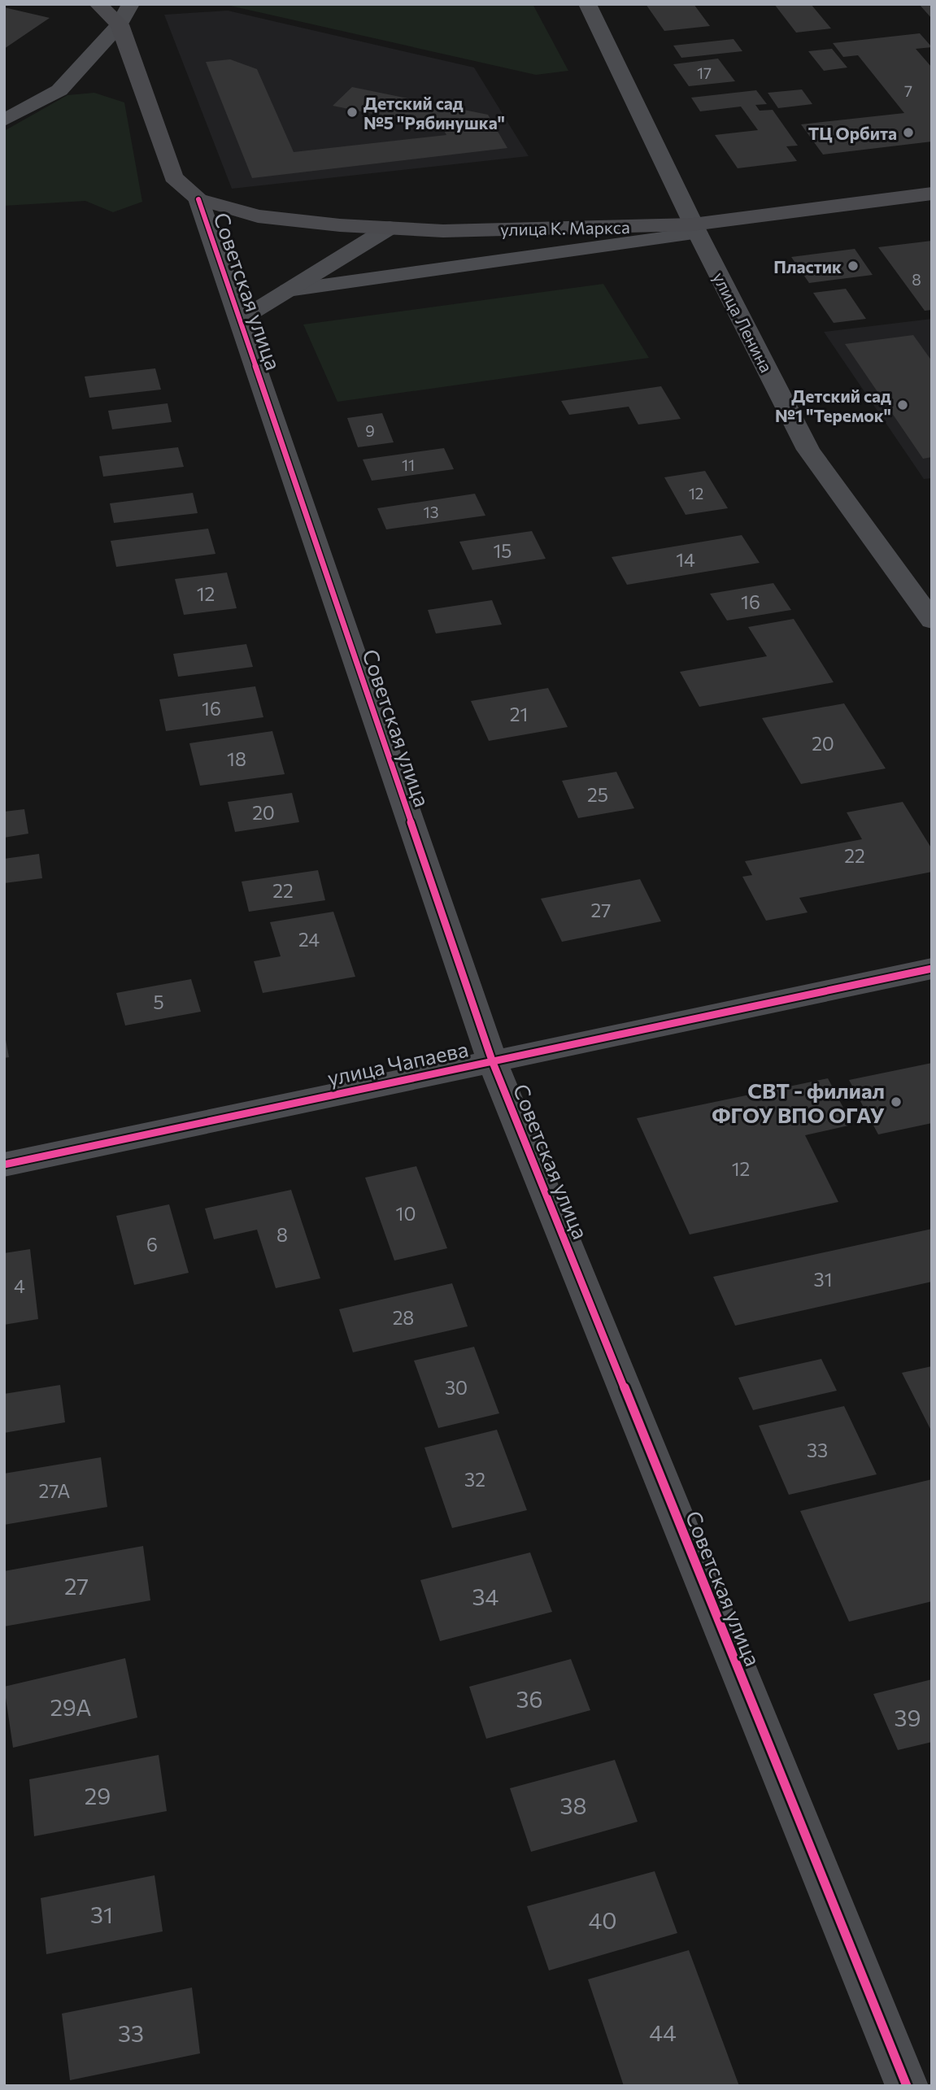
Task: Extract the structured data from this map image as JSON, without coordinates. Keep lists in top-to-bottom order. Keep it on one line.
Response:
{"streets":{"main road":["улица К. Маркса"],"street":["Советская улица","улица Ленина","улица Чапаева"]},"crossings":[["улица К. Маркса","Советская улица"],["улица К. Маркса","улица Ленина"],["Советская улица","улица Чапаева"]],"places":["Детский сад №5 \"Рябинушка\"","ТЦ Орбита","Пластик","Детский сад №1 \"Теремок\"","СВТ - филиал ФГОУ ВПО ОГАУ"],"house_numbers":["17","7","8","9","11","12","13","15","14","12","16","16","21","20","18","25","20","22","22","27","24","5","12","10","8","6","31","4","28","30","33","32","27А","27","34","36","29А","39","29","38","31","40","44","33"]}
